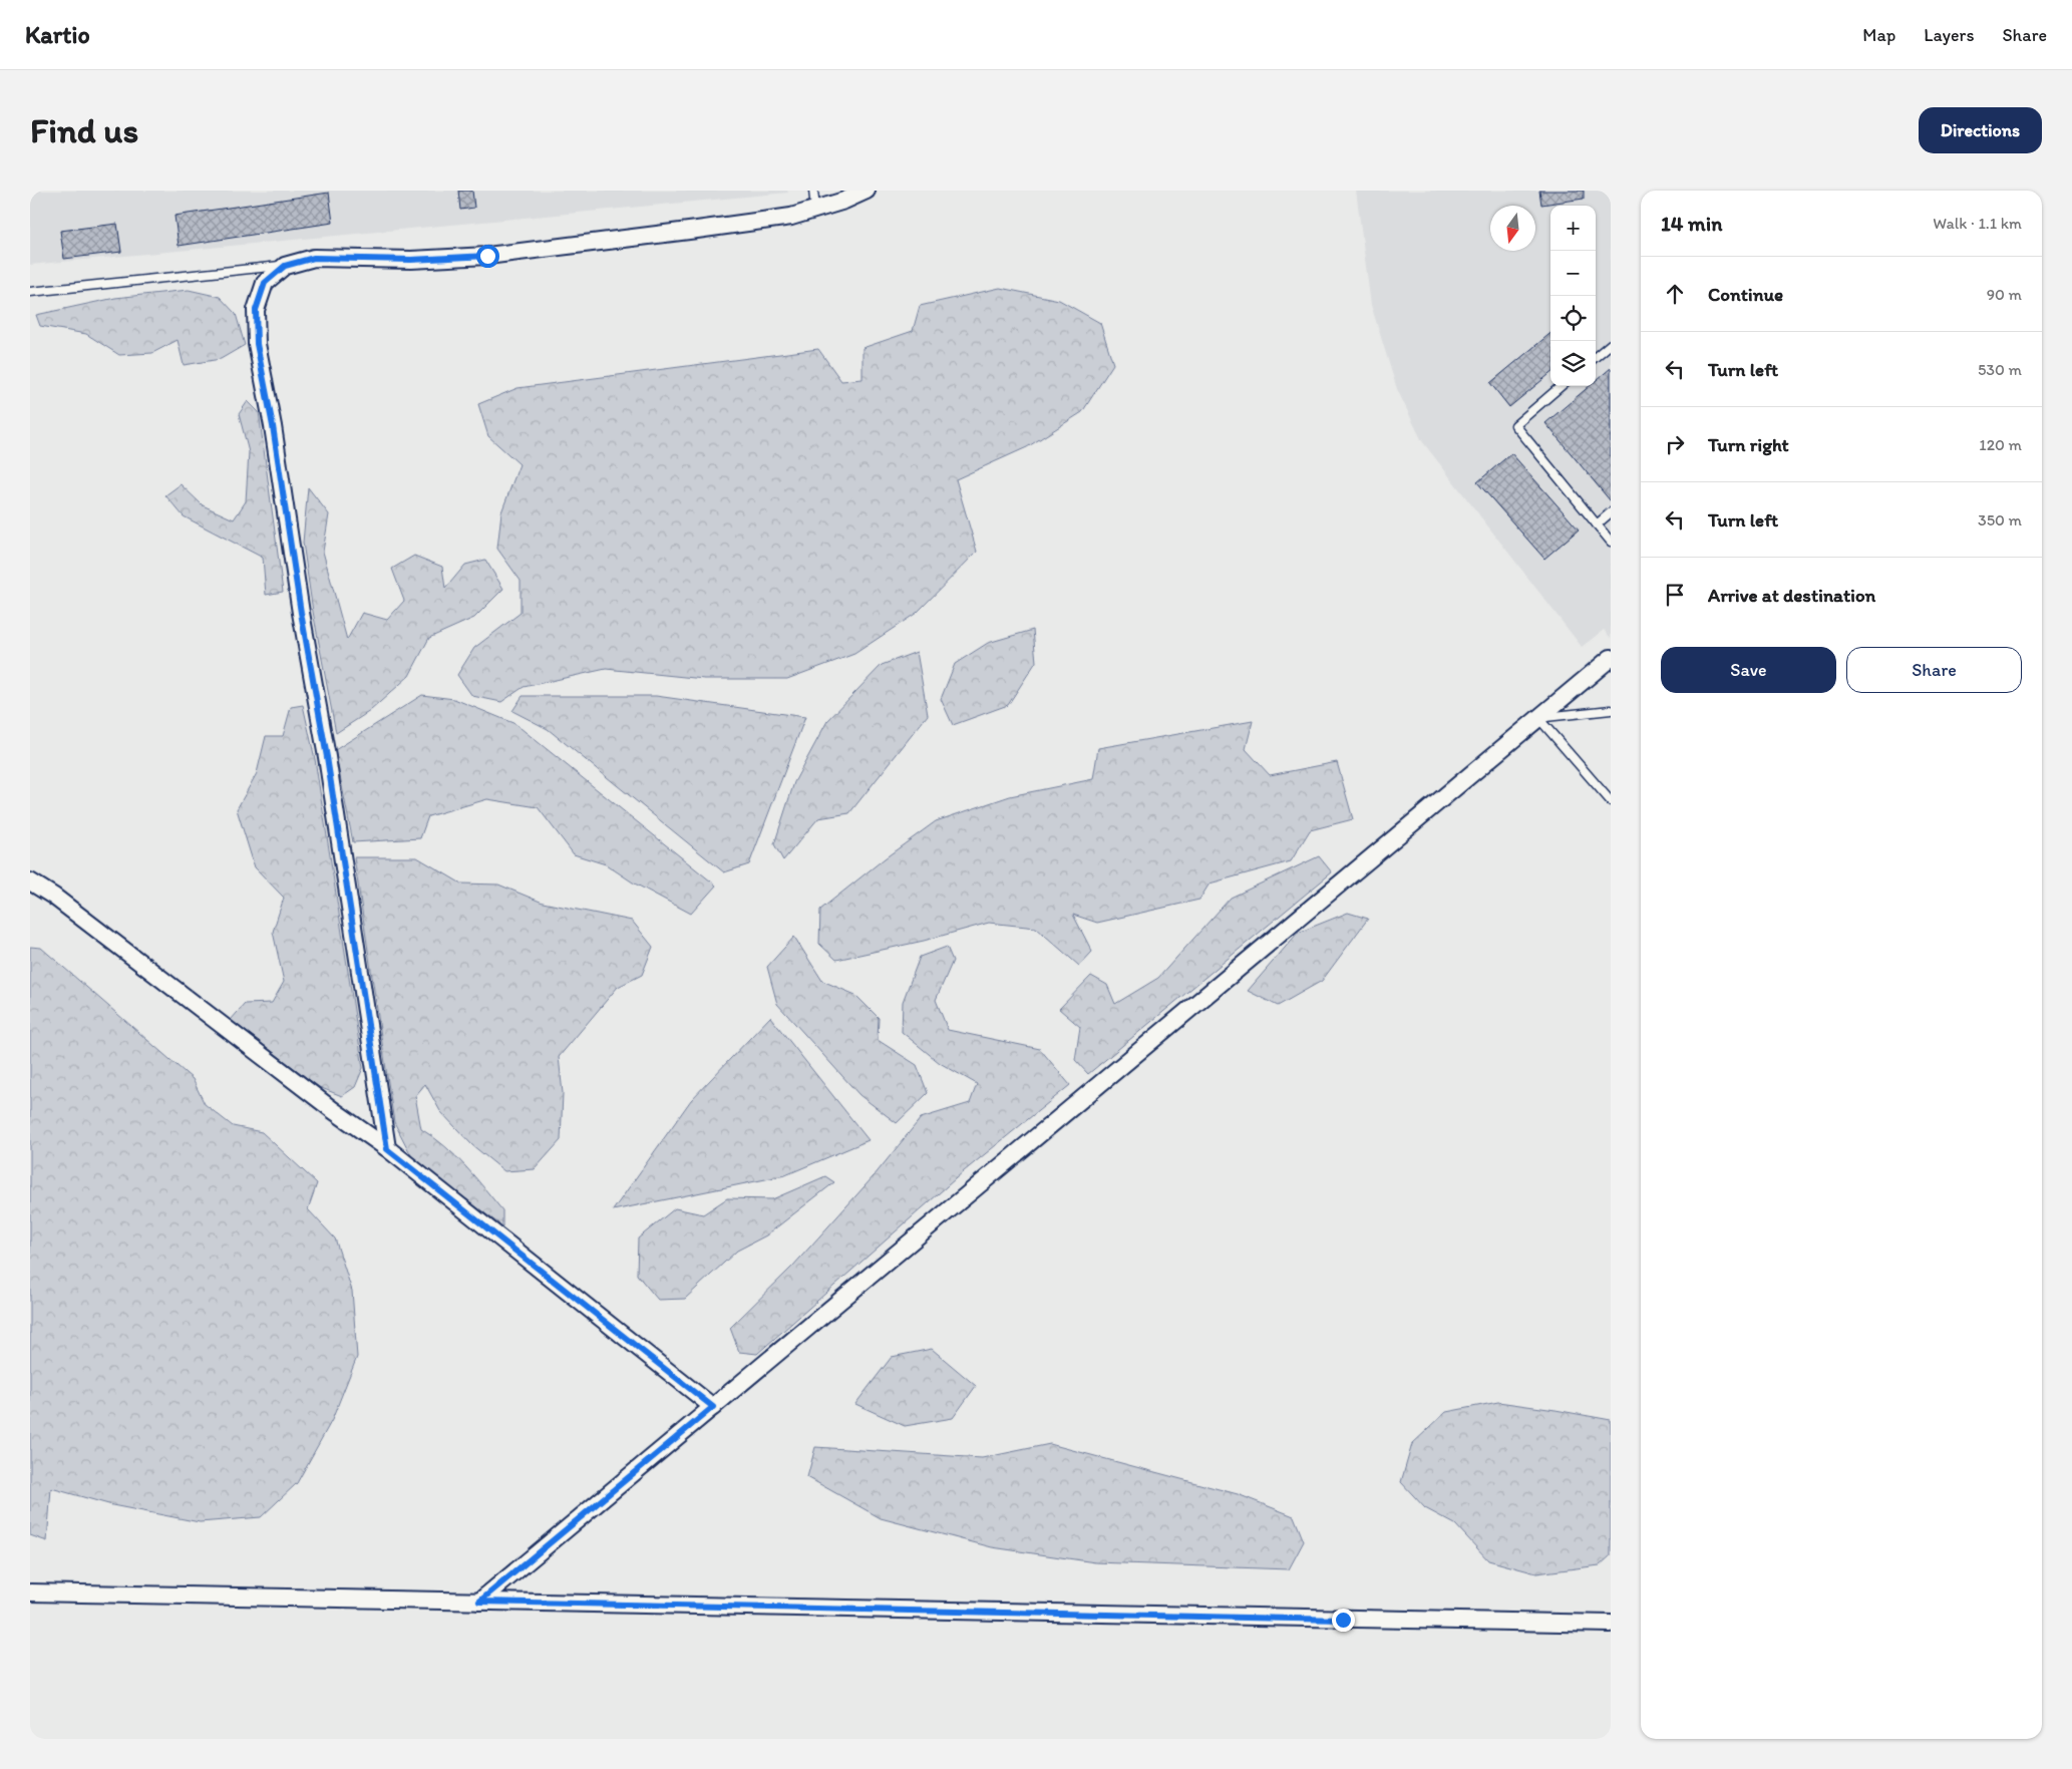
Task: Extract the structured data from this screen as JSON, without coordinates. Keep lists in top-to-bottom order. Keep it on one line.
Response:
{"north":"bottom","page":{"header":"Kartio","nav":["Map","Layers","Share"],"buttons":["Directions",["Save","Share"]],"title":"Find us","heading":["14 min","Walk · 1.1 km"],"map_buttons":["+","−"],"list":[["Continue","90 m"],["Turn left","530 m"],["Turn right","120 m"],["Turn left","350 m"],"Arrive at destination"]}}
